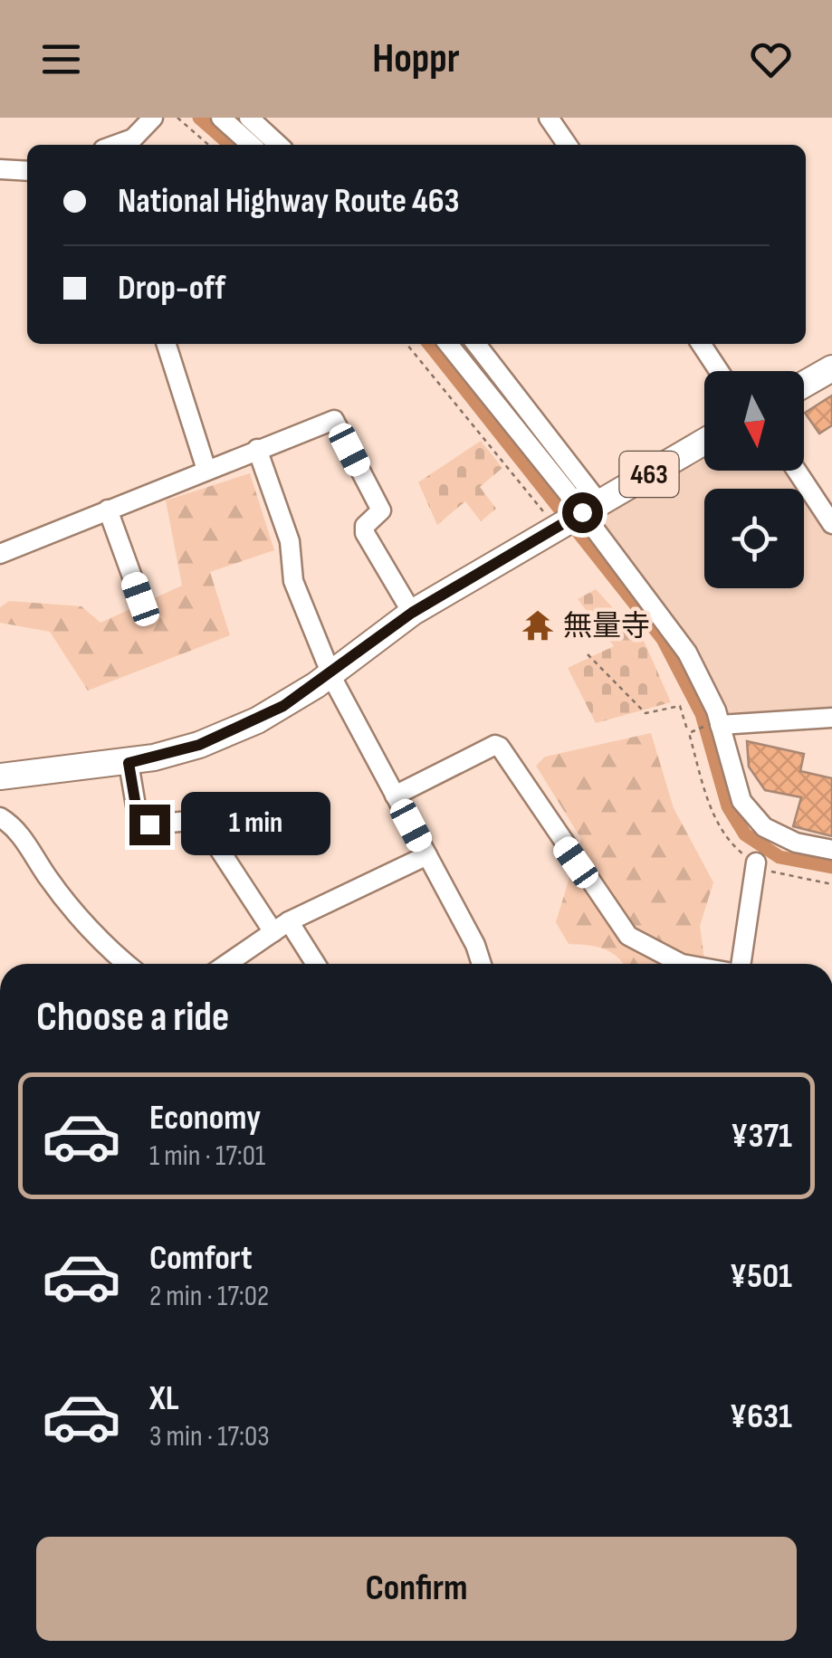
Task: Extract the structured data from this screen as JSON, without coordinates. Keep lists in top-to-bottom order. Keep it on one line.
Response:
{"streets":{"highway":["463"]},"places":{"temple":["無量寺"]},"north":"bottom","page":{"header":"Hoppr","banner":["National Highway Route 463","Drop-off"],"bubble":"1 min","heading":"Choose a ride","list":[{"name":"Economy","note":"1 min · 17:01","value":"¥371"},{"name":"Comfort","note":"2 min · 17:02","value":"¥501"},{"name":"XL","note":"3 min · 17:03","value":"¥631"}],"buttons":"Confirm"}}
